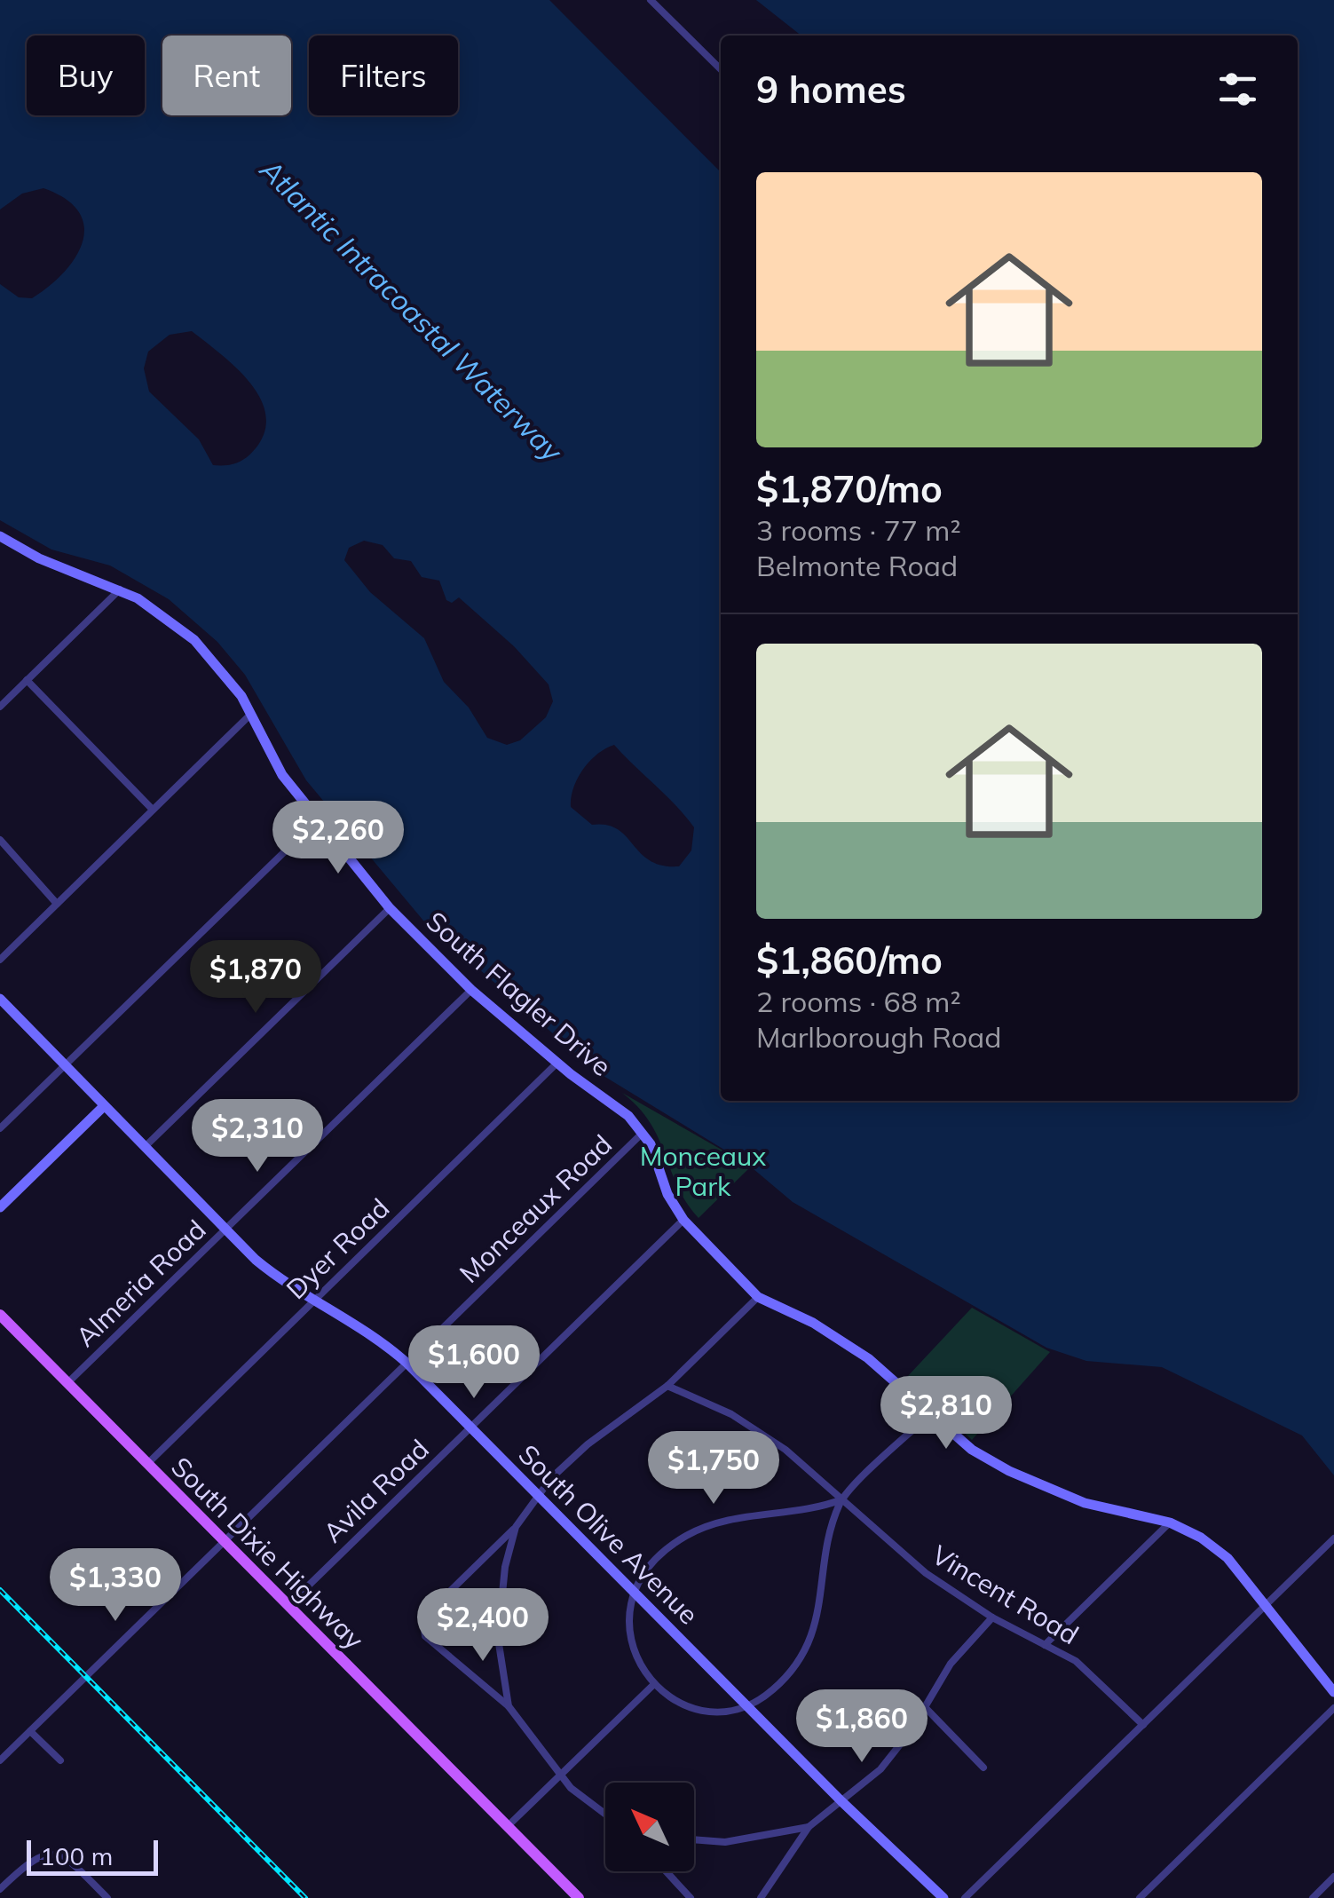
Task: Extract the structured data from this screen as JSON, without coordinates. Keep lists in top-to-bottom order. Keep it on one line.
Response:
{"streets":{"main road":["South Dixie Highway"],"street":["South Flagler Drive","Monceaux Road","Dyer Road","Almeria Road","Avila Road","South Olive Avenue","Vincent Road"]},"crossings":[["South Flagler Drive","Monceaux Road"],["South Flagler Drive","Dyer Road"],["South Flagler Drive","Almeria Road"],["South Flagler Drive","Avila Road"],["Monceaux Road","South Olive Avenue"],["Monceaux Road","South Dixie Highway"],["Dyer Road","South Olive Avenue"],["Dyer Road","South Dixie Highway"],["Almeria Road","South Olive Avenue"],["Almeria Road","South Dixie Highway"],["Avila Road","South Olive Avenue"],["Avila Road","South Dixie Highway"]],"water":["Atlantic Intracoastal Waterway"],"parks":["Monceaux Park"],"scale_bar":"100 m","north":"top left","page":{"chip":["Buy","Rent","Filters"],"heading":"9 homes","list":[{"name":"$1,870/mo","note":"3 rooms · 77 m² · Belmonte Road"},{"name":"$1,860/mo","note":"2 rooms · 68 m² · Marlborough Road"}],"price":["$2,260","$1,870","$2,310","$1,600","$2,810","$1,750","$1,330","$2,400","$1,860"],"scale":"100 m"}}
